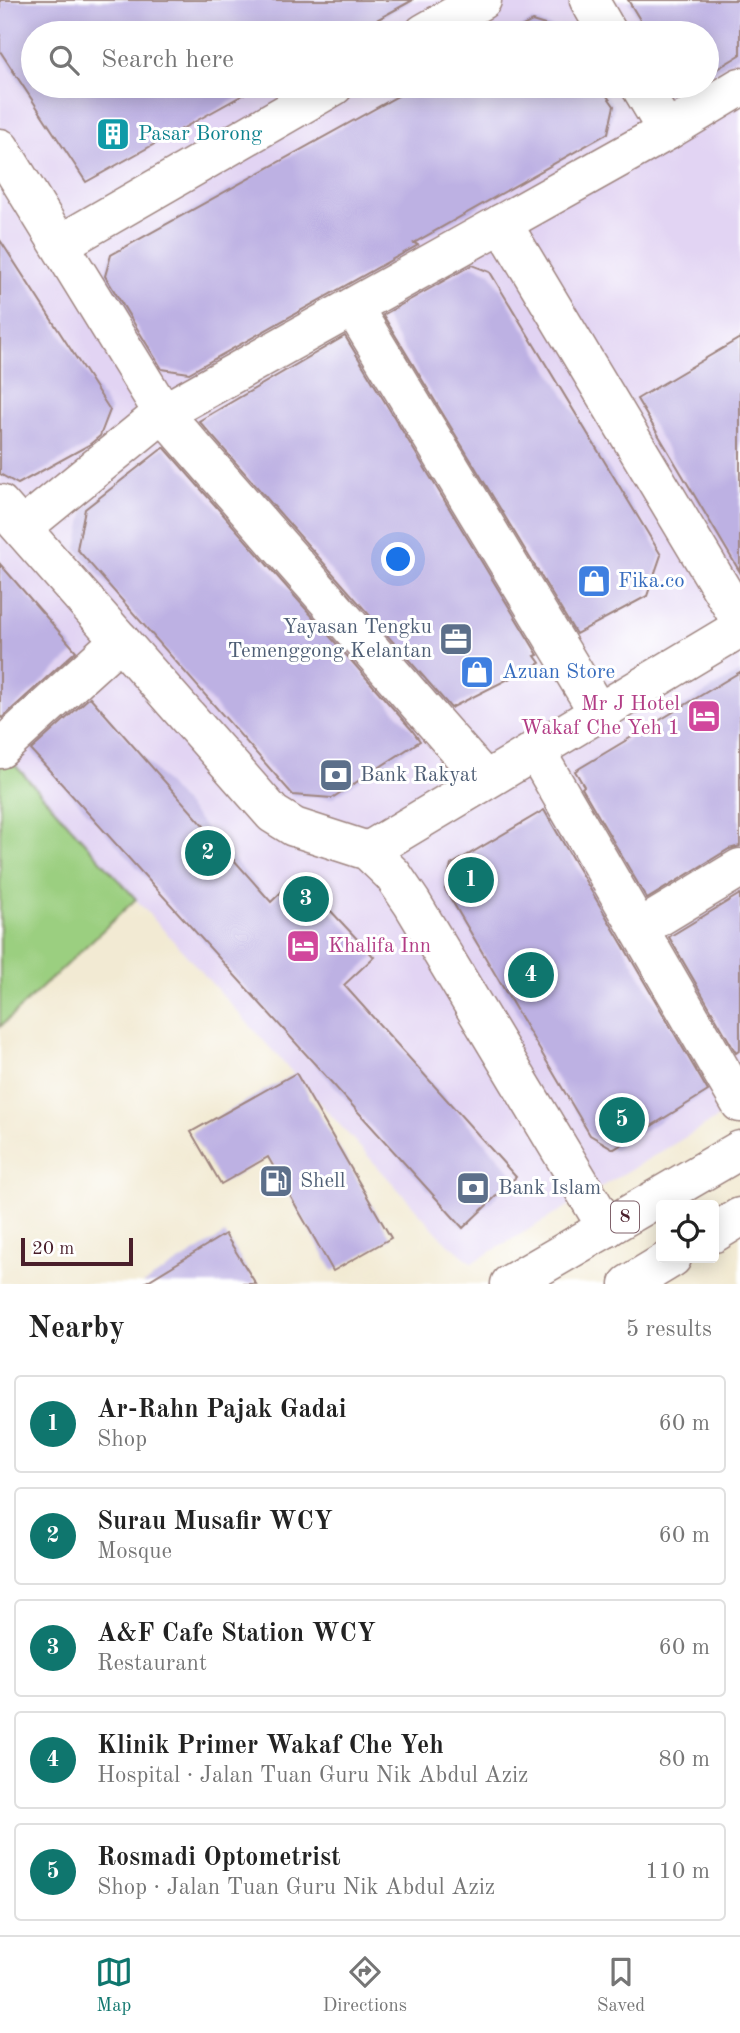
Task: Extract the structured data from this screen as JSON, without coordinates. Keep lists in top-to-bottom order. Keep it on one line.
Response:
{"streets":{"street":["8"]},"places":{"building":["Pasar Borong"],"shop":["Fika.co","Azuan Store"],"office":["Yayasan Tengku Temenggong Kelantan"],"hotel":["Mr J Hotel Wakaf Che Yeh 1","Khalifa Inn"],"bank":["Bank Rakyat","Bank Islam"],"fuel station":["Shell"]},"scale_bar":"20 m","page":{"search":"Search here","pins":["2","1","3","4","5"],"scale":"20 m","heading":["Nearby","5 results"],"list":[{"mark":"1","name":"Ar-Rahn Pajak Gadai","note":"Shop","value":"60 m"},{"mark":"2","name":"Surau Musafir WCY","note":"Mosque","value":"60 m"},{"mark":"3","name":"A&F Cafe Station WCY","note":"Restaurant","value":"60 m"},{"mark":"4","name":"Klinik Primer Wakaf Che Yeh","note":"Hospital · Jalan Tuan Guru Nik Abdul Aziz","value":"80 m"},{"mark":"5","name":"Rosmadi Optometrist","note":"Shop · Jalan Tuan Guru Nik Abdul Aziz","value":"110 m"}],"nav":["Map","Directions","Saved"]}}
